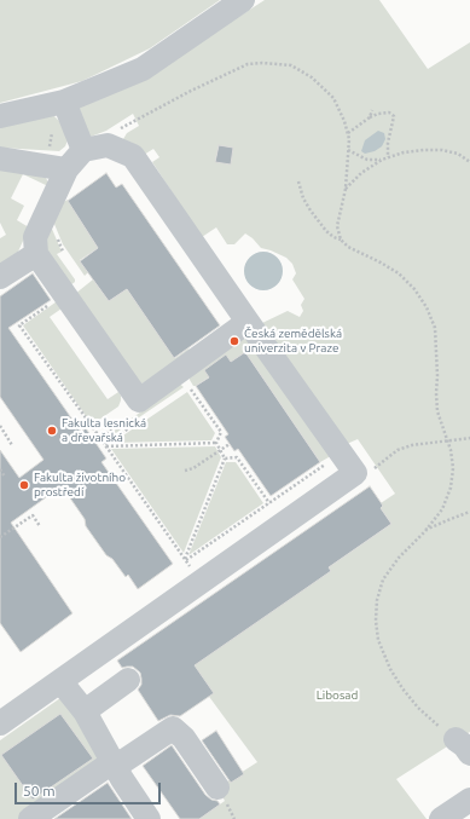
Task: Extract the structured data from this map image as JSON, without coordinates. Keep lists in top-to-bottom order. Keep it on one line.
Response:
{"parks":["Libosad"],"places":["Česká zemědělská univerzita v Praze","Fakulta lesnická a dřevařská","Fakulta životního prostředí"],"scale_bar":"50 m"}
